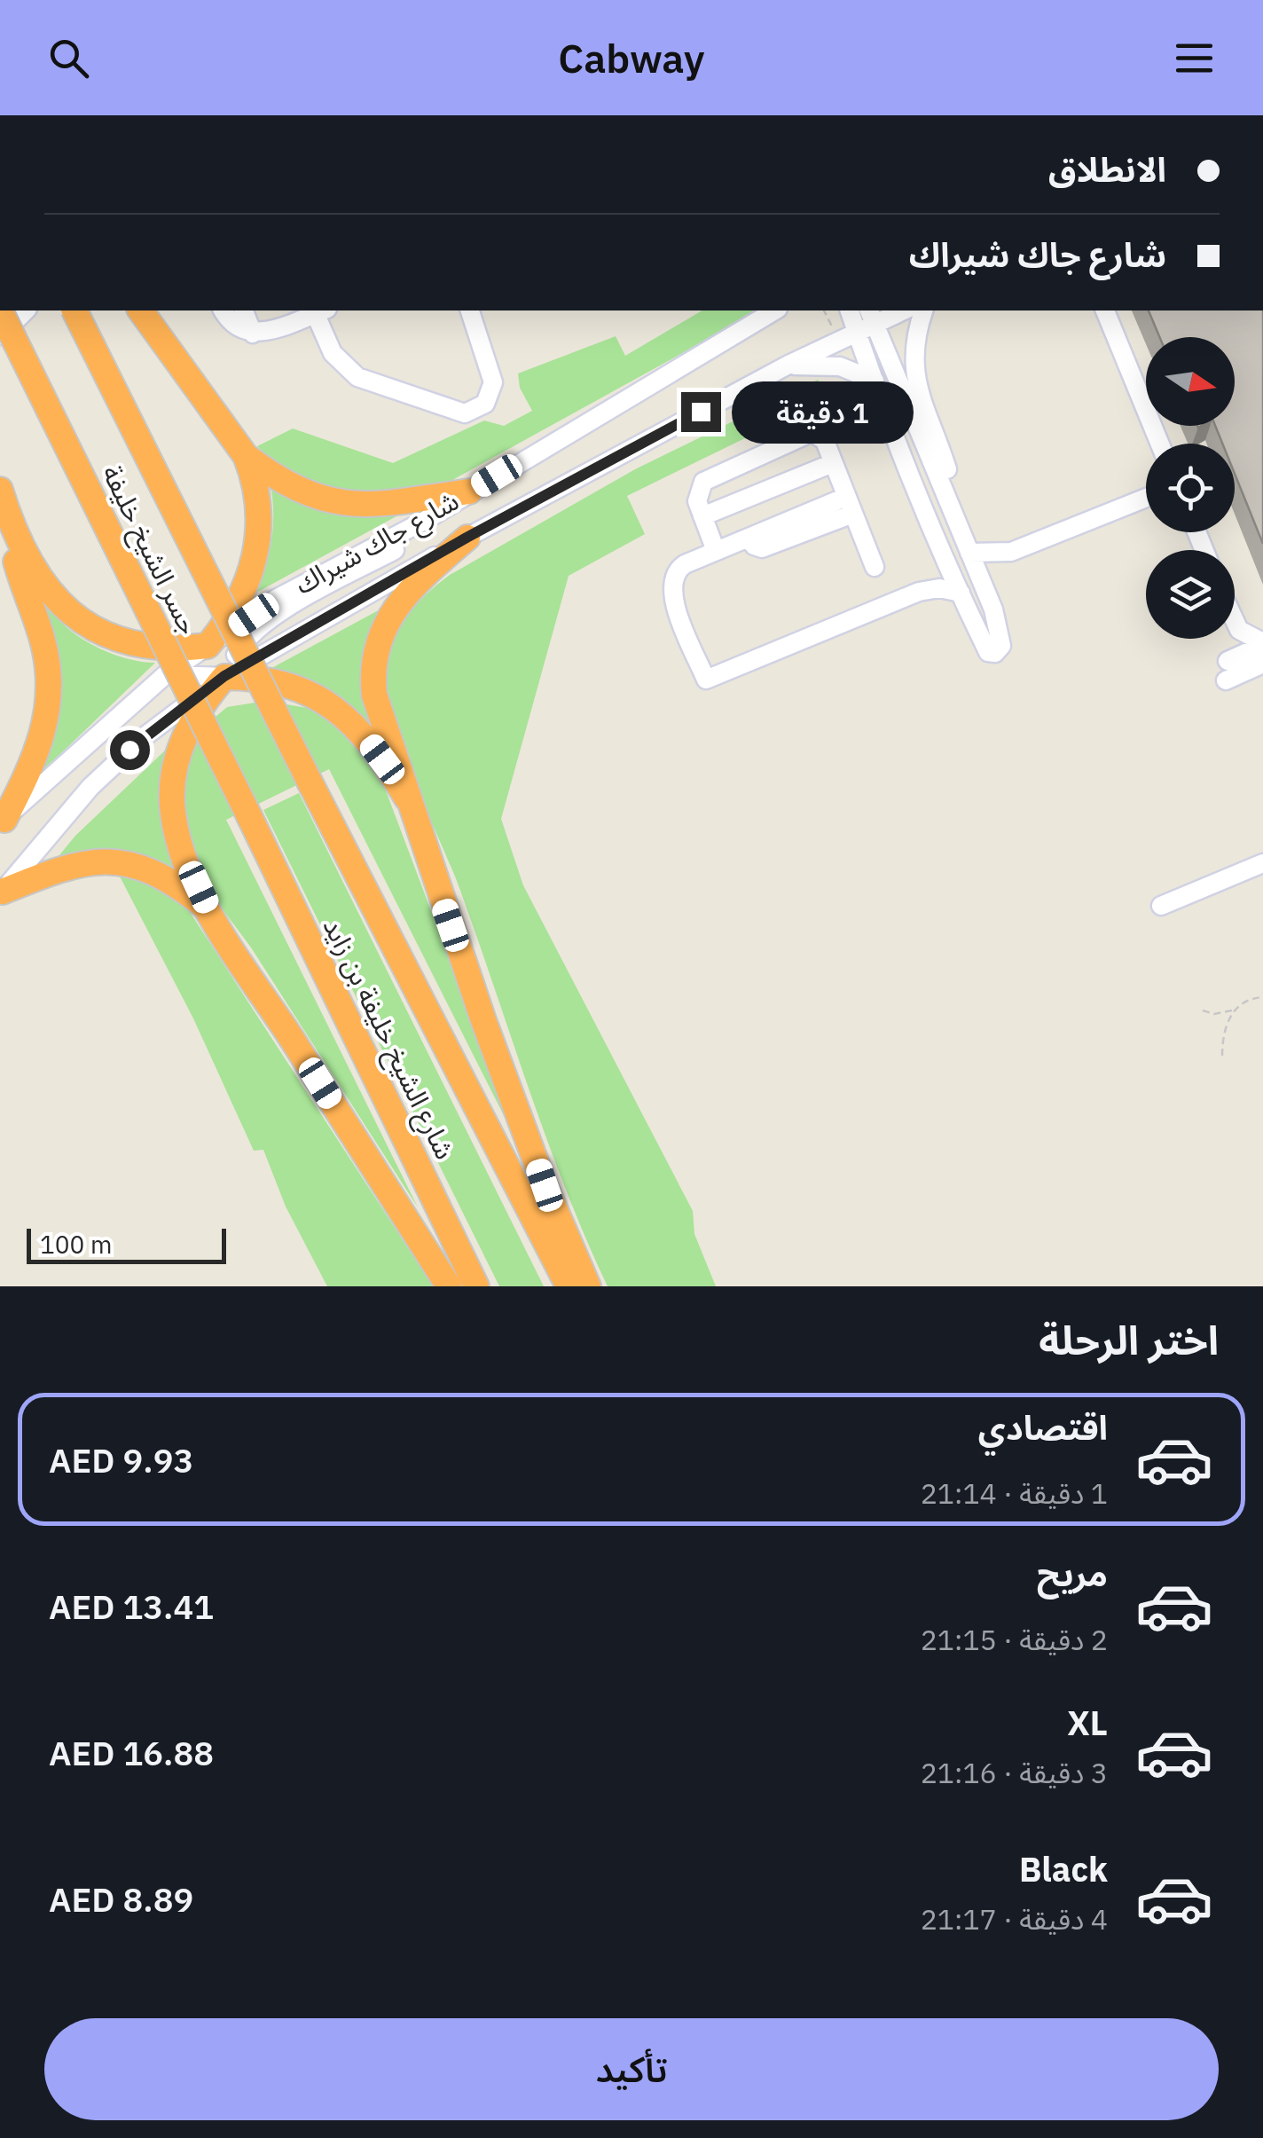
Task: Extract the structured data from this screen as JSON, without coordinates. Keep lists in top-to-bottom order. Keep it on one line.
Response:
{"streets":{"highway":["جسر الشيخ خليفة","شارع الشيخ خليفة بن زايد"],"street":["شارع جاك شيراك"]},"crossings":[["جسر الشيخ خليفة","شارع الشيخ خليفة بن زايد"]],"scale_bar":"100 m","north":"right","page":{"header":"Cabway","banner":["الانطلاق","شارع جاك شيراك"],"bubble":"1 دقيقة","scale":"100 m","heading":"اختر الرحلة","list":[{"name":"اقتصادي","note":"1 دقيقة · 21:14","value":"AED 9.93"},{"name":"مريح","note":"2 دقيقة · 21:15","value":"AED 13.41"},{"name":"XL","note":"3 دقيقة · 21:16","value":"AED 16.88"},{"name":"Black","note":"4 دقيقة · 21:17","value":"AED 8.89"}],"buttons":"تأكيد"}}
